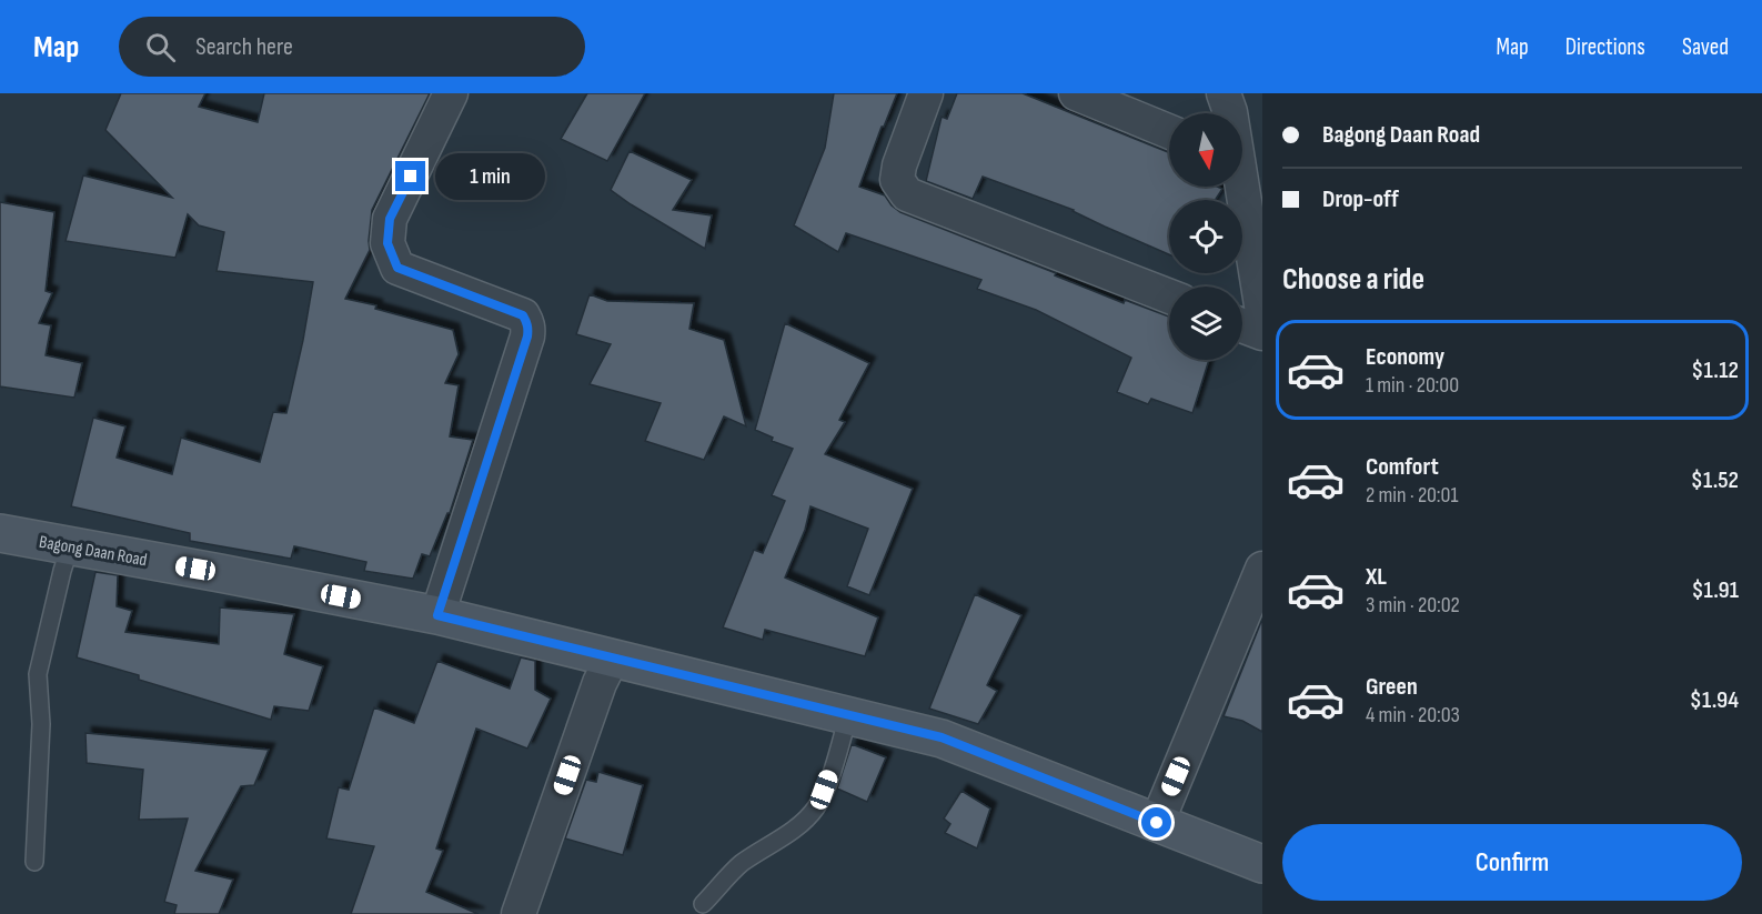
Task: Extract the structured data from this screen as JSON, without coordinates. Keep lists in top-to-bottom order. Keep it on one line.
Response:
{"streets":{"street":["Bagong Daan Road"]},"north":"bottom","page":{"header":"Map","search":"Search here","nav":["Map","Directions","Saved"],"banner":["Bagong Daan Road","Drop-off"],"bubble":"1 min","heading":"Choose a ride","list":[{"name":"Economy","note":"1 min · 20:00","value":"$1.12"},{"name":"Comfort","note":"2 min · 20:01","value":"$1.52"},{"name":"XL","note":"3 min · 20:02","value":"$1.91"},{"name":"Green","note":"4 min · 20:03","value":"$1.94"}],"buttons":"Confirm"}}
